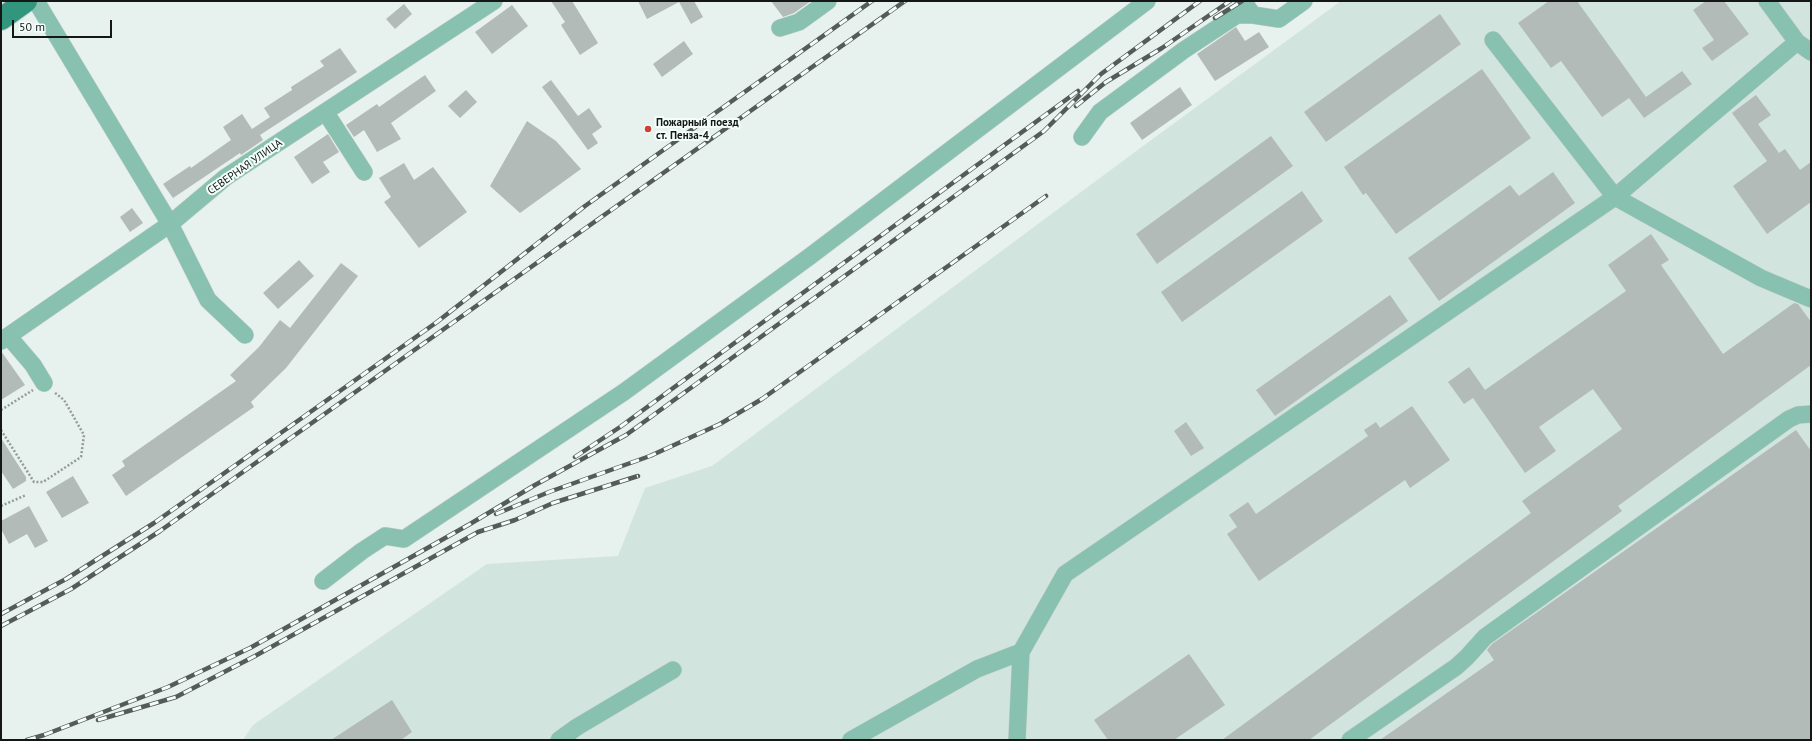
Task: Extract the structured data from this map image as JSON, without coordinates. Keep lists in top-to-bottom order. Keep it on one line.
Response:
{"streets":{"street":["СЕВЕРНАЯ УЛИЦА"]},"places":["Пожарный поезд ст. Пенза-4"],"scale_bar":"50 m"}
